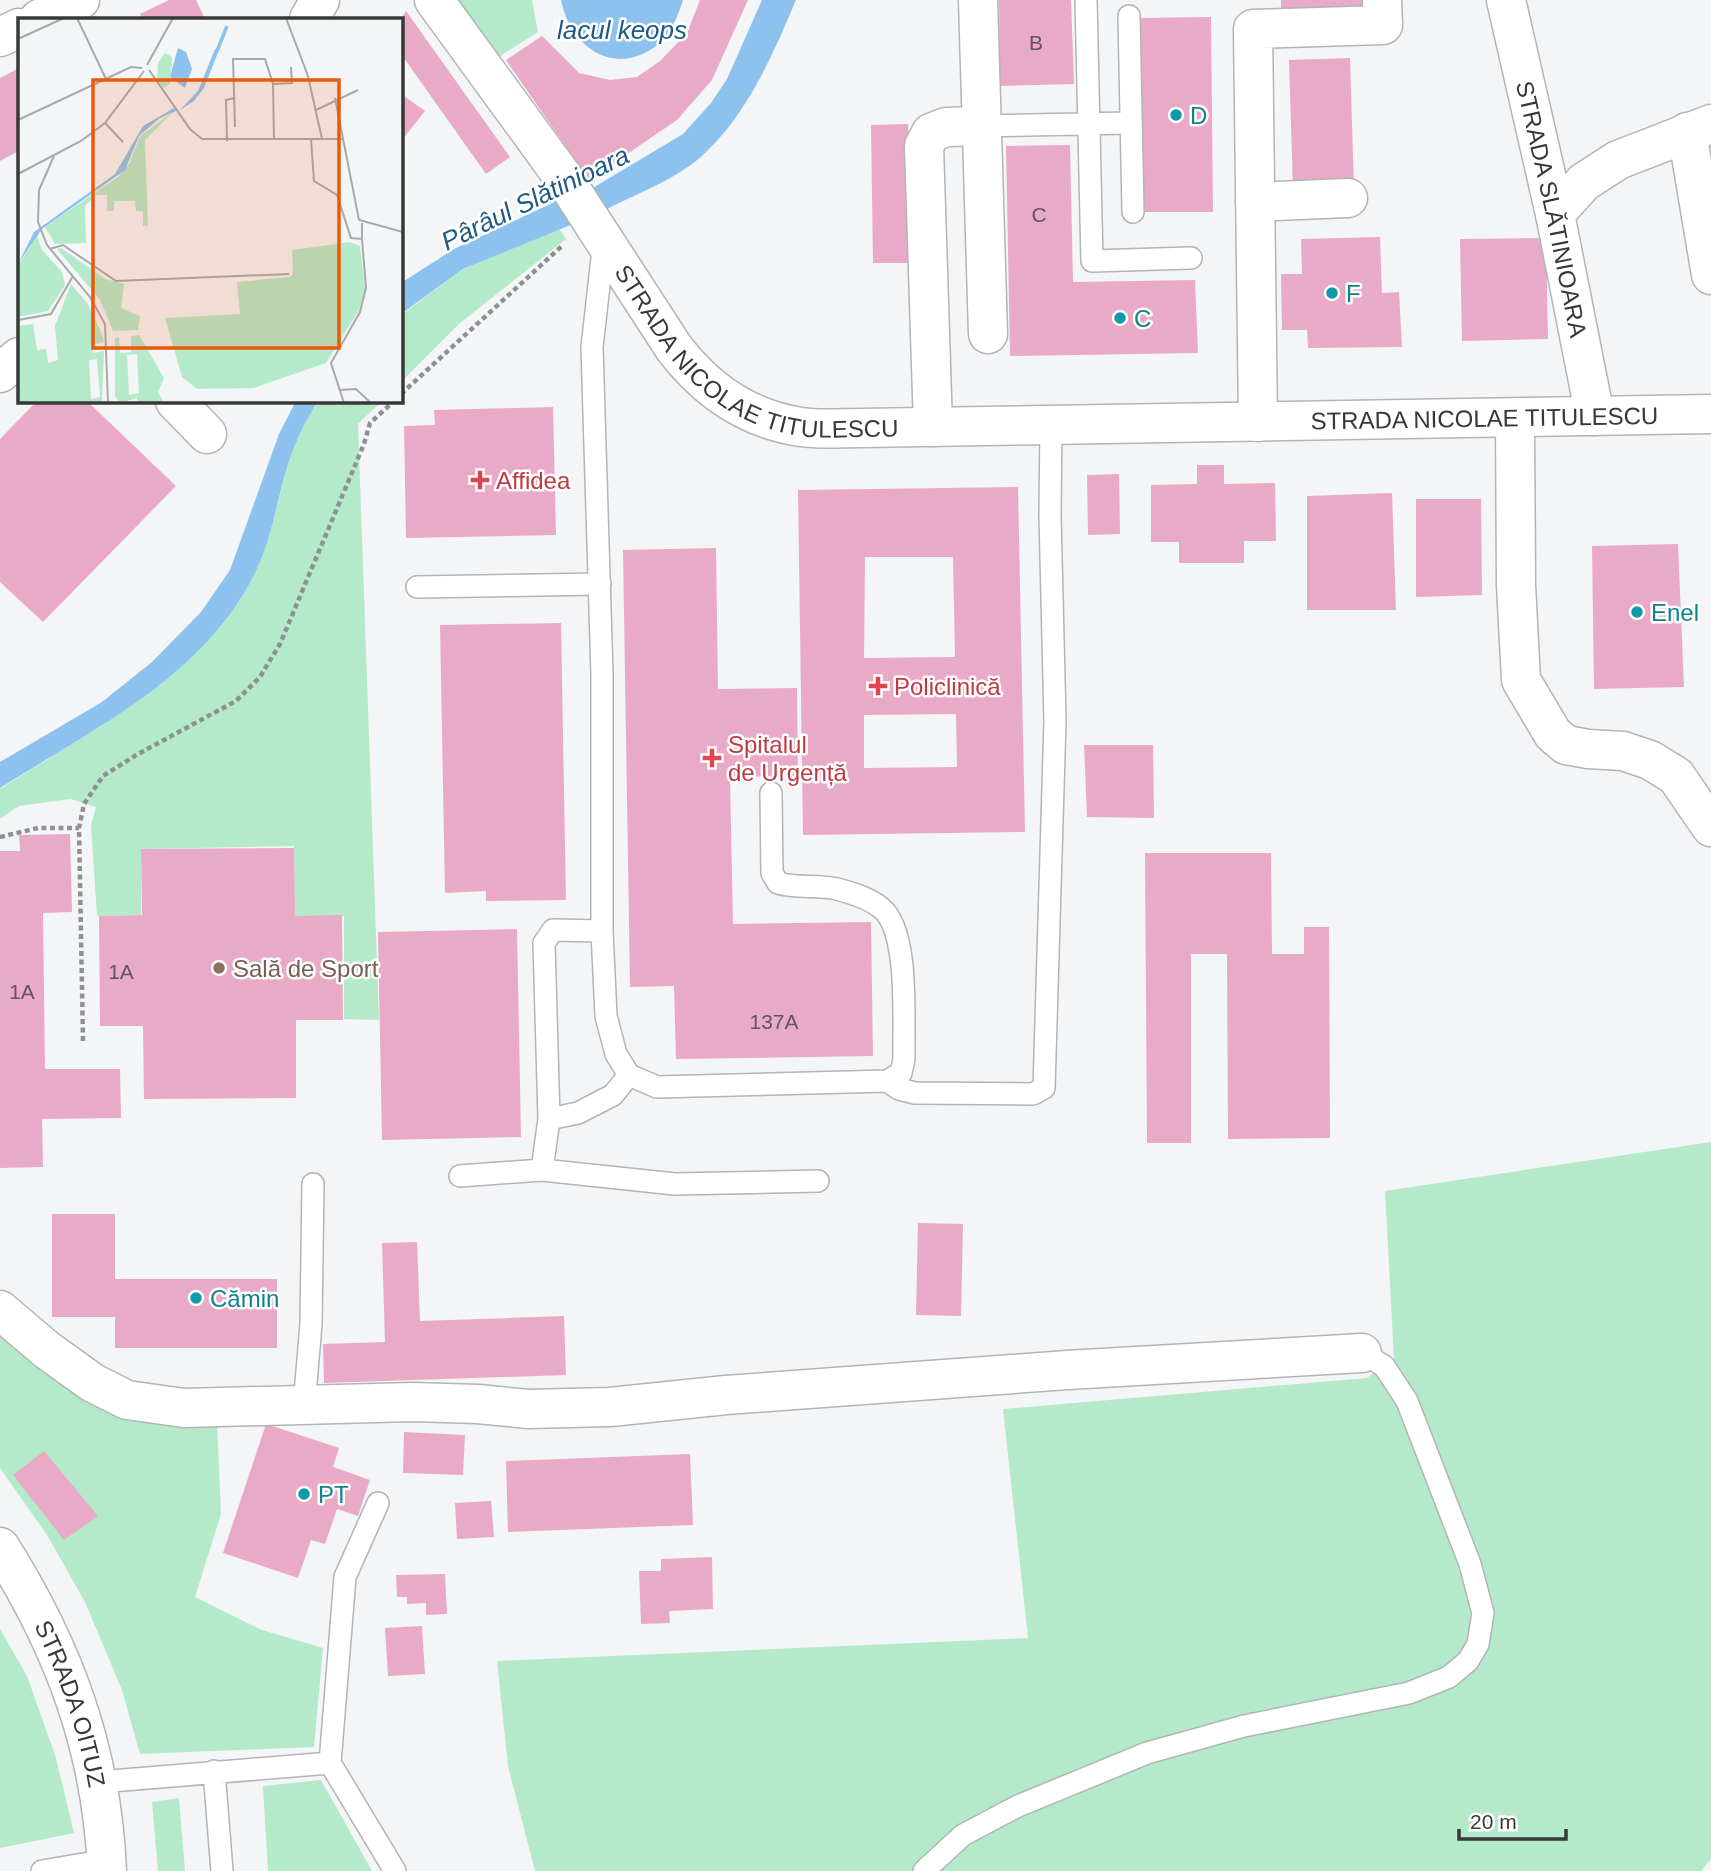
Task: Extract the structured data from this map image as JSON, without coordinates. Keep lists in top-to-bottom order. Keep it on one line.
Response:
{"streets":{"street":["STRADA SLĂTINIOARA","STRADA NICOLAE TITULESCU","STRADA OITUZ"]},"crossings":[["STRADA SLĂTINIOARA","STRADA NICOLAE TITULESCU"]],"water":["lacul keops","Pârâul Slătinioara"],"places":{"other":["D","F","C","Enel","Sală de Sport","Cămin","PT"],"health":["Affidea","Policlinică","Spitalul de Urgență"]},"house_numbers":["B","C","1A","1A","137A"],"scale_bar":"20 m"}
